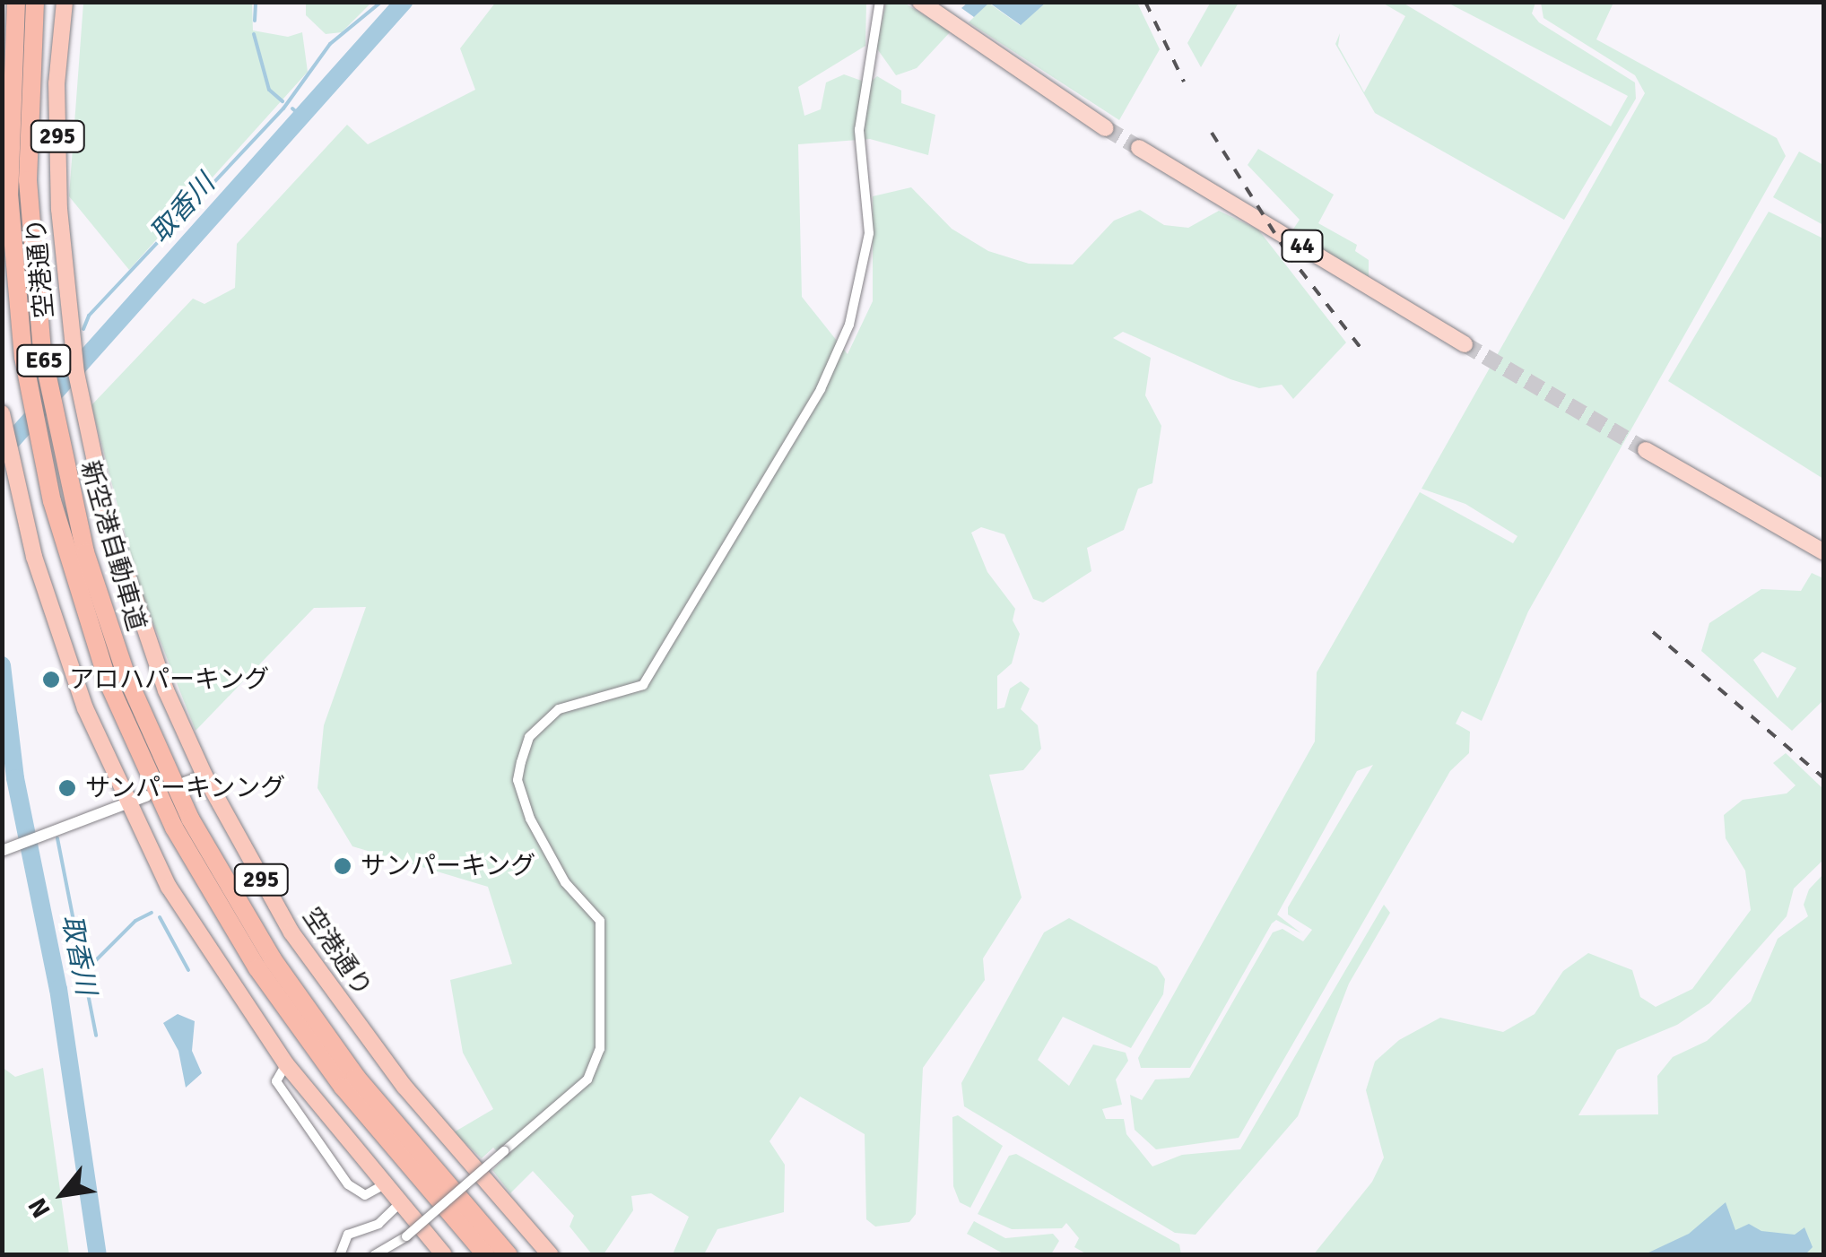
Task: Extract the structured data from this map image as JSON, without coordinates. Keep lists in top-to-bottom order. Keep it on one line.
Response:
{"streets":{"highway":["295","空港通り","E65","新空港自動車道"],"main road":["44"]},"water":["取香川"],"places":["アロハパーキング","サンパーキンング","サンパーキング"],"north":"bottom left"}
